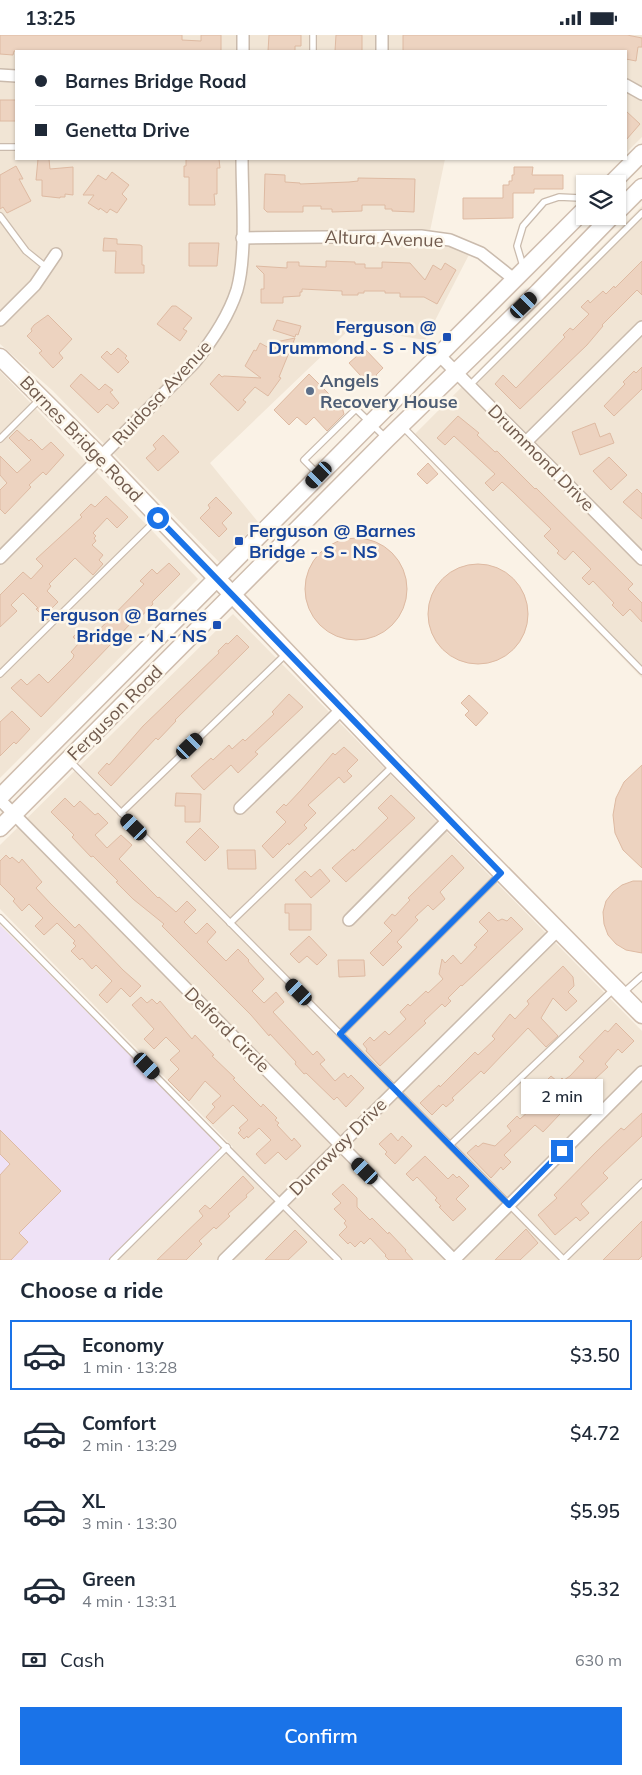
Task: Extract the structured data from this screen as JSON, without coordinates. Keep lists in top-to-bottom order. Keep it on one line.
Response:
{"streets":{"main road":["Barnes Bridge Road","Ferguson Road"],"street":["Altura Avenue","Ruidosa Avenue","Drummond Drive","Delford Circle","Dunaway Drive"]},"crossings":[["Altura Avenue","Ruidosa Avenue"],["Altura Avenue","Ferguson Road"],["Ruidosa Avenue","Barnes Bridge Road"],["Barnes Bridge Road","Ferguson Road"],["Barnes Bridge Road","Dunaway Drive"],["Drummond Drive","Ferguson Road"],["Ferguson Road","Delford Circle"],["Delford Circle","Dunaway Drive"]],"places":{"transit":["Ferguson @ Drummond - S - NS","Ferguson @ Barnes Bridge - S - NS","Ferguson @ Barnes Bridge - N - NS"],"other":["Angels Recovery House"]},"page":{"status":"13:25","banner":["Barnes Bridge Road","Genetta Drive"],"bubble":"2 min","heading":"Choose a ride","list":[{"name":"Economy","note":"1 min · 13:28","value":"$3.50"},{"name":"Comfort","note":"2 min · 13:29","value":"$4.72"},{"name":"XL","note":"3 min · 13:30","value":"$5.95"},{"name":"Green","note":"4 min · 13:31","value":"$5.32"}],"pay":["Cash","630 m"],"buttons":"Confirm"}}
